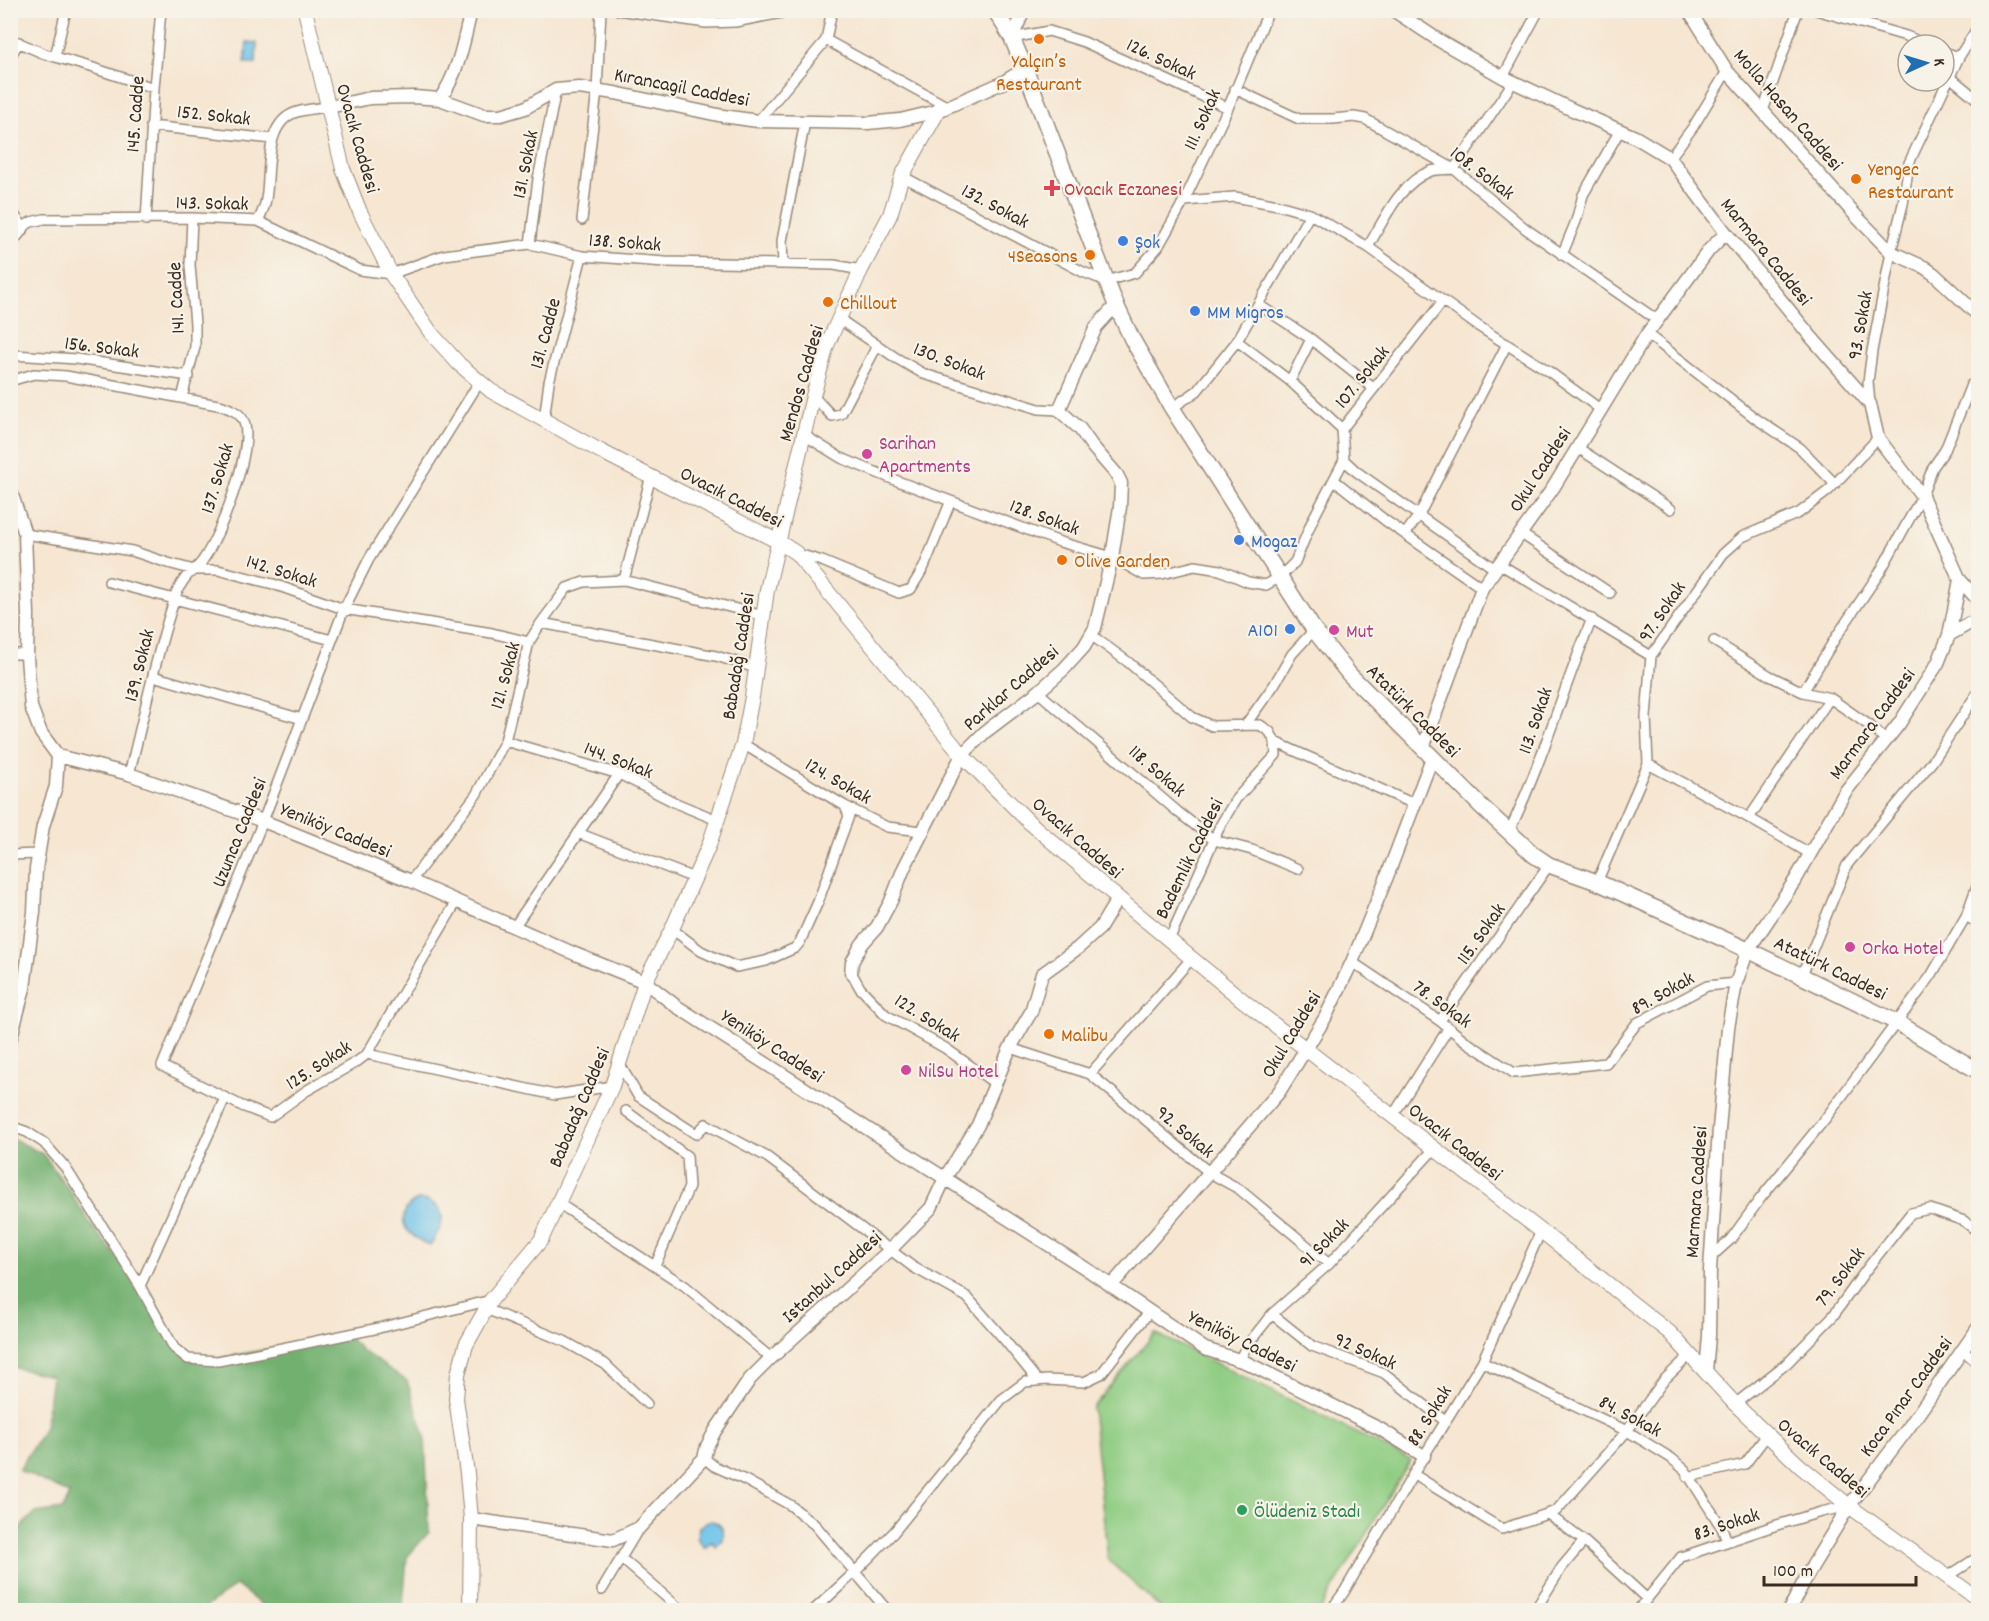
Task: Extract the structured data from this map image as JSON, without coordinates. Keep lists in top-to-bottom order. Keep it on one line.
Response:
{"streets":{"main road":["Ovacık Caddesi","Mendos Caddesi","Babadağ Caddesi","Atatürk Caddesi"],"street":["126. Sokak","Kırancagil Caddesi","Molla Hasan Caddesi","145. Cadde","152. Sokak","111. Sokak","131. Sokak","108. Sokak","143. Sokak","132. Sokak","138. Sokak","Marmara Caddesi","141. Cadde","93. Sokak","131. Cadde","156. Sokak","130. Sokak","107. Sokak","Okul Caddesi","137. Sokak","128. Sokak","142. Sokak","97. Sokak","139. Sokak","121. Sokak","Parklar Caddesi","113. Sokak","144. Sokak","118. Sokak","124. Sokak","Yeniköy Caddesi","Uzunca Caddesi","Bademlik Caddesi","115. Sokak","89. Sokak","78. Sokak","122. Sokak","125. Sokak","92. Sokak","91 Sokak","Istanbul Caddesi","79. Sokak","92 Sokak","Koca Pınar Caddesi","88. Sokak","84. Sokak","83. Sokak"]},"crossings":[["126. Sokak","111. Sokak"],["126. Sokak","Atatürk Caddesi"],["Kırancagil Caddesi","Ovacık Caddesi"],["Kırancagil Caddesi","131. Sokak"],["Kırancagil Caddesi","Mendos Caddesi"],["Kırancagil Caddesi","Atatürk Caddesi"],["Molla Hasan Caddesi","93. Sokak"],["145. Cadde","152. Sokak"],["145. Cadde","143. Sokak"],["111. Sokak","108. Sokak"],["111. Sokak","132. Sokak"],["111. Sokak","Atatürk Caddesi"],["Ovacık Caddesi","143. Sokak"],["Ovacık Caddesi","138. Sokak"],["Ovacık Caddesi","Marmara Caddesi"],["Ovacık Caddesi","131. Cadde"],["Ovacık Caddesi","Mendos Caddesi"],["Ovacık Caddesi","Okul Caddesi"],["Ovacık Caddesi","Babadağ Caddesi"],["Ovacık Caddesi","Parklar Caddesi"],["Ovacık Caddesi","Uzunca Caddesi"],["Ovacık Caddesi","Bademlik Caddesi"],["Ovacık Caddesi","91 Sokak"],["Ovacık Caddesi","Istanbul Caddesi"],["Ovacık Caddesi","79. Sokak"],["Ovacık Caddesi","Koca Pınar Caddesi"],["Ovacık Caddesi","88. Sokak"],["Ovacık Caddesi","83. Sokak"],["131. Sokak","138. Sokak"],["108. Sokak","Okul Caddesi"],["143. Sokak","138. Sokak"],["143. Sokak","141. Cadde"],["132. Sokak","Mendos Caddesi"],["132. Sokak","Atatürk Caddesi"],["138. Sokak","131. Cadde"],["138. Sokak","Mendos Caddesi"],["Marmara Caddesi","93. Sokak"],["Marmara Caddesi","Okul Caddesi"],["Marmara Caddesi","97. Sokak"],["Marmara Caddesi","Atatürk Caddesi"],["Marmara Caddesi","89. Sokak"],["141. Cadde","156. Sokak"],["141. Cadde","137. Sokak"],["130. Sokak","Mendos Caddesi"],["130. Sokak","Parklar Caddesi"],["Mendos Caddesi","128. Sokak"],["Mendos Caddesi","Babadağ Caddesi"],["Okul Caddesi","Atatürk Caddesi"],["Okul Caddesi","Yeniköy Caddesi"],["Okul Caddesi","78. Sokak"],["Okul Caddesi","92. Sokak"],["137. Sokak","142. Sokak"],["137. Sokak","139. Sokak"],["128. Sokak","Parklar Caddesi"],["128. Sokak","Atatürk Caddesi"],["142. Sokak","139. Sokak"],["142. Sokak","121. Sokak"],["142. Sokak","Uzunca Caddesi"],["97. Sokak","Atatürk Caddesi"],["Babadağ Caddesi","121. Sokak"],["Babadağ Caddesi","144. Sokak"],["Babadağ Caddesi","124. Sokak"],["Babadağ Caddesi","Yeniköy Caddesi"],["Babadağ Caddesi","Istanbul Caddesi"],["139. Sokak","Yeniköy Caddesi"],["121. Sokak","144. Sokak"],["121. Sokak","Yeniköy Caddesi"],["Parklar Caddesi","118. Sokak"],["Parklar Caddesi","124. Sokak"],["Parklar Caddesi","122. Sokak"],["Atatürk Caddesi","113. Sokak"],["Atatürk Caddesi","115. Sokak"],["118. Sokak","Bademlik Caddesi"],["Yeniköy Caddesi","Uzunca Caddesi"],["Yeniköy Caddesi","125. Sokak"],["Yeniköy Caddesi","91 Sokak"],["Yeniköy Caddesi","Istanbul Caddesi"],["Yeniköy Caddesi","88. Sokak"],["Uzunca Caddesi","125. Sokak"],["115. Sokak","78. Sokak"],["89. Sokak","78. Sokak"],["122. Sokak","Istanbul Caddesi"],["92. Sokak","91 Sokak"],["92. Sokak","Istanbul Caddesi"],["91 Sokak","92 Sokak"],["92 Sokak","88. Sokak"],["Koca Pınar Caddesi","83. Sokak"],["88. Sokak","84. Sokak"],["84. Sokak","83. Sokak"]],"places":{"other":["Yalçın’s Restaurant","Yengec Restaurant","Şok","4Seasons","Chillout","MM Migros","Sarihan Apartments","Mogaz","Olive Garden","A101","Mut","Orka Hotel","Malibu","NilSu Hotel","Ölüdeniz Stadı"],"health":["Ovacık Eczanesi"]},"scale_bar":"100 m","north":"right"}
